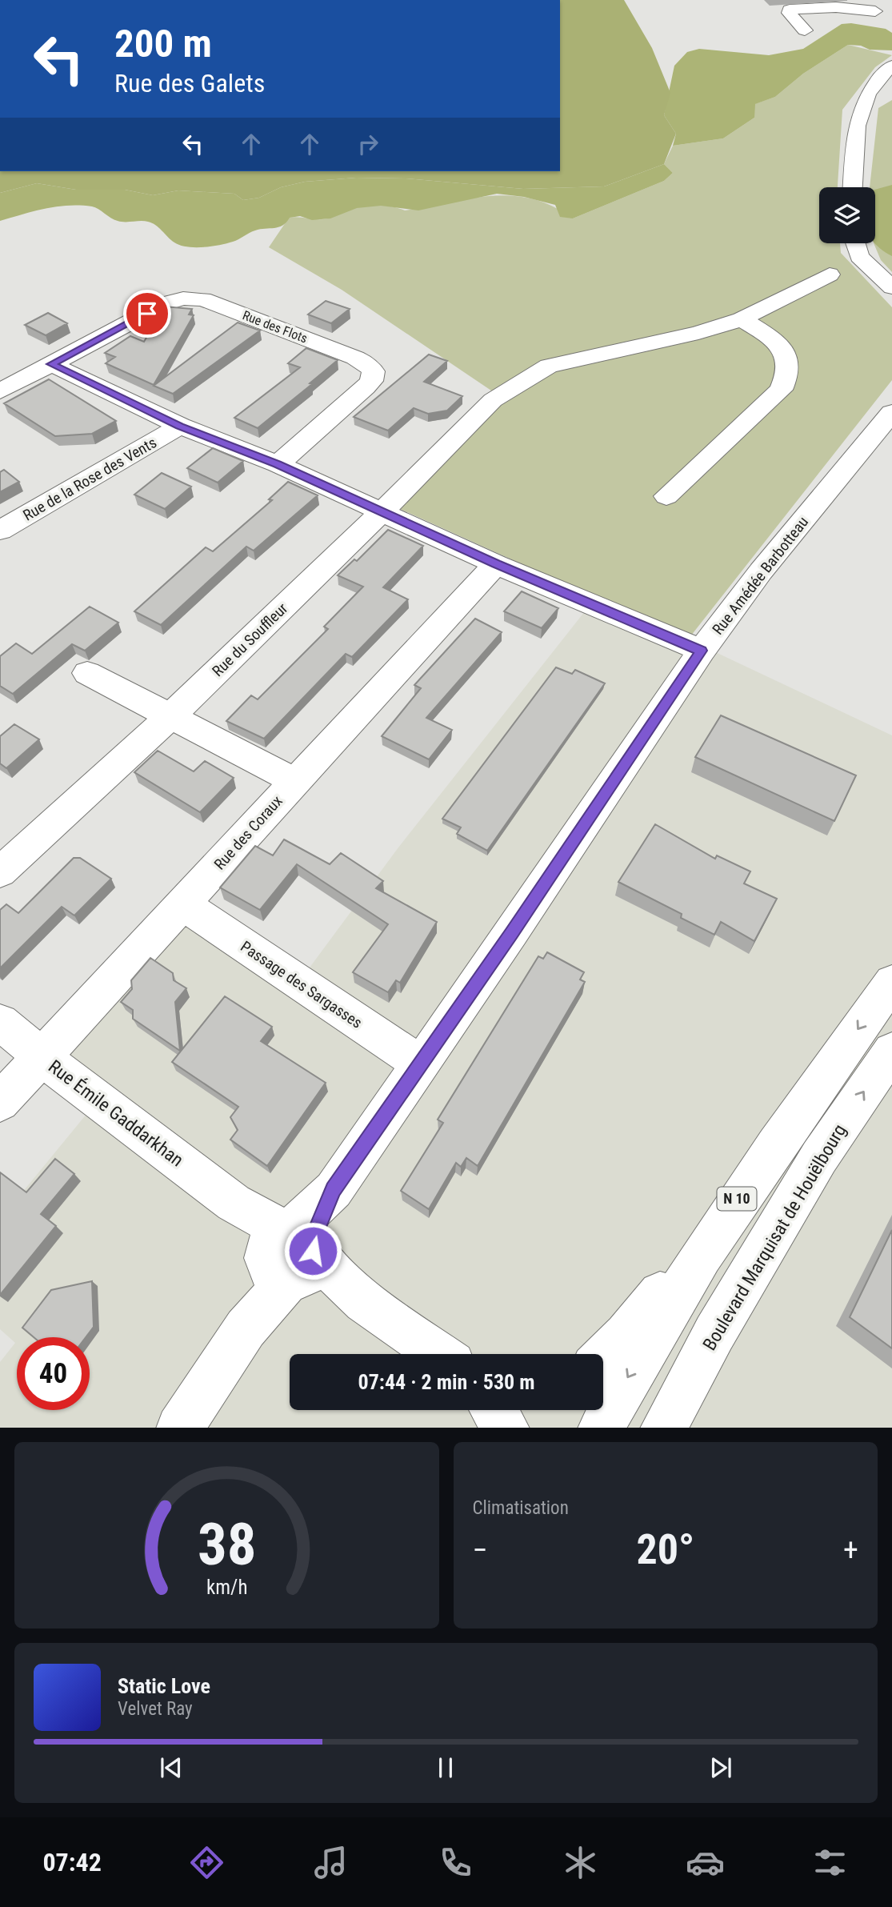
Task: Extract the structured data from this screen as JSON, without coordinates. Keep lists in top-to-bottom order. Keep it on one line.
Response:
{"streets":{"street":["Rue des Flots","Rue de la Rose des Vents","Rue Amédée Barbotteau","Rue du Souffleur","Rue des Coraux","Passage des Sargasses","Rue Émile Gaddarkhan","N 10","Boulevard Marquisat de Houëlbourg"]},"crossings":[["Rue Amédée Barbotteau","Passage des Sargasses"],["Rue Amédée Barbotteau","Rue Émile Gaddarkhan"],["Rue des Coraux","Passage des Sargasses"],["Rue des Coraux","Rue Émile Gaddarkhan"]],"page":{"turn":["200 m","Rue des Galets"],"limit":"40","trip":"07:44 · 2 min · 530 m","tile":"Climatisation","heat":["−","20°","+"],"song":["Static Love","Velvet Ray"],"tabs":"07:42","gauge":["38","km/h"]}}
